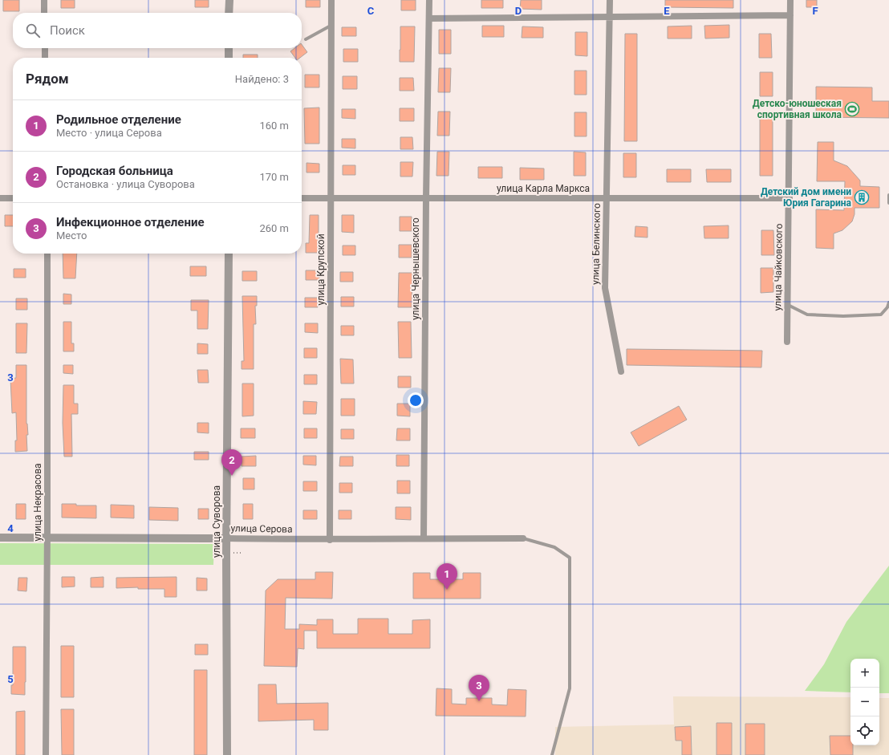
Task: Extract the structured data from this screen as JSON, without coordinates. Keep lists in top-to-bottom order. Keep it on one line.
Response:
{"streets":{"street":["улица Карла Маркса","улица Белинского","улица Чайковского","улица Чернышевского","улица Крупской","улица Некрасова","улица Суворова","улица Серова"]},"crossings":[["улица Карла Маркса","улица Белинского"],["улица Карла Маркса","улица Чайковского"],["улица Карла Маркса","улица Чернышевского"],["улица Карла Маркса","улица Крупской"],["улица Чернышевского","улица Серова"],["улица Крупской","улица Серова"],["улица Некрасова","улица Серова"],["улица Суворова","улица Серова"]],"places":{"sports":["Детско-юношеская спортивная школа"],"building":["Детский дом имени Юрия Гагарина"]},"page":{"search":"Поиск","heading":["Рядом","Найдено: 3"],"list":[{"mark":"1","name":"Родильное отделение","note":"Место · улица Серова","value":"160 m"},{"mark":"2","name":"Городская больница","note":"Остановка · улица Суворова","value":"170 m"},{"mark":"3","name":"Инфекционное отделение","note":"Место","value":"260 m"}],"pins":["2","1","3"],"map_buttons":["+","−"]},"grid":{"columns":["C","D","E","F"],"rows":["3","4","5"]}}
